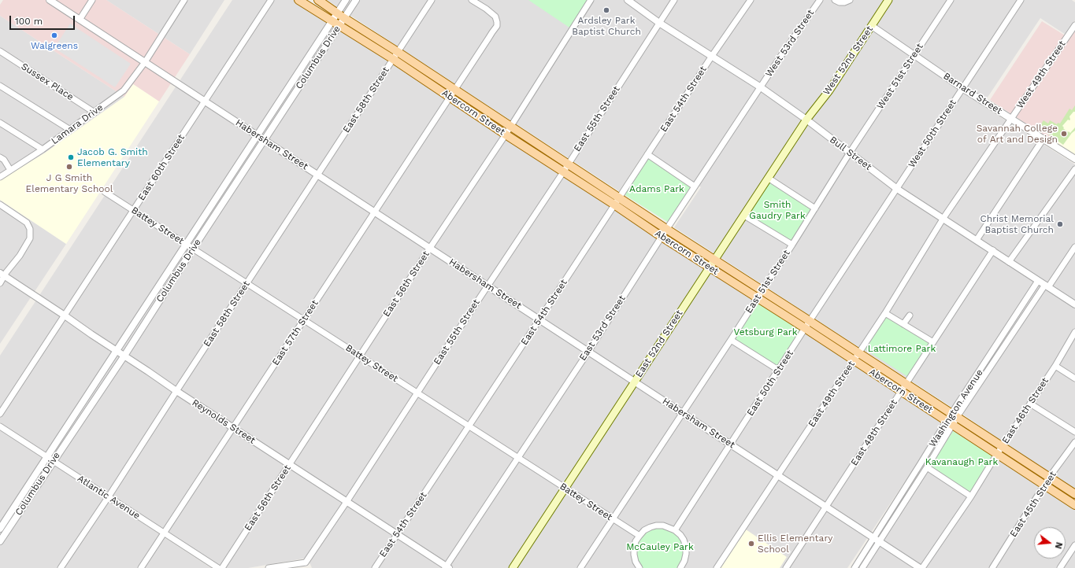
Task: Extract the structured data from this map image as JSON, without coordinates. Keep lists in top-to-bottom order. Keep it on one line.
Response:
{"streets":{"main road":["West 52nd Street","Abercorn Street","East 52nd Street"],"street":["West 53rd Street","Columbus Drive","West 49th Street","West 51st Street","Sussex Place","Barnard Street","East 54th Street","East 58th Street","East 55th Street","Lamara Drive","West 50th Street","Habersham Street","Bull Street","East 60th Street","Battey Street","East 51st Street","East 56th Street","East 53rd Street","East 57th Street","East 50th Street","East 49th Street","Washington Avenue","East 46th Street","Reynolds Street","East 48th Street","Atlantic Avenue","East 45th Street"]},"crossings":[["West 53rd Street","Bull Street"],["West 53rd Street","East 53rd Street"],["Columbus Drive","Abercorn Street"],["Columbus Drive","Habersham Street"],["Columbus Drive","Battey Street"],["Columbus Drive","Reynolds Street"],["Columbus Drive","Atlantic Avenue"],["West 52nd Street","Barnard Street"],["West 52nd Street","Bull Street"],["West 52nd Street","East 52nd Street"],["West 49th Street","Barnard Street"],["West 49th Street","Bull Street"],["West 49th Street","East 49th Street"],["West 51st Street","Barnard Street"],["West 51st Street","Bull Street"],["West 51st Street","East 51st Street"],["Sussex Place","Lamara Drive"],["Barnard Street","West 50th Street"],["East 54th Street","Abercorn Street"],["East 54th Street","Habersham Street"],["East 54th Street","Bull Street"],["East 54th Street","Battey Street"],["East 54th Street","Reynolds Street"],["East 58th Street","Abercorn Street"],["East 58th Street","Habersham Street"],["East 58th Street","Battey Street"],["East 58th Street","Reynolds Street"],["East 58th Street","Atlantic Avenue"],["Abercorn Street","East 55th Street"],["Abercorn Street","East 51st Street"],["Abercorn Street","East 56th Street"],["Abercorn Street","East 53rd Street"],["Abercorn Street","East 57th Street"],["Abercorn Street","East 52nd Street"],["Abercorn Street","East 50th Street"],["Abercorn Street","East 49th Street"],["Abercorn Street","Washington Avenue"],["Abercorn Street","East 46th Street"],["Abercorn Street","East 48th Street"],["Abercorn Street","East 45th Street"],["East 55th Street","Habersham Street"],["East 55th Street","Bull Street"],["East 55th Street","Battey Street"],["East 55th Street","Reynolds Street"],["Lamara Drive","Habersham Street"],["West 50th Street","Bull Street"],["West 50th Street","East 50th Street"],["Habersham Street","East 60th Street"],["Habersham Street","East 51st Street"],["Habersham Street","East 56th Street"],["Habersham Street","East 53rd Street"],["Habersham Street","East 57th Street"],["Habersham Street","East 52nd Street"],["Habersham Street","East 50th Street"],["Habersham Street","East 49th Street"],["Habersham Street","Washington Avenue"],["Habersham Street","East 48th Street"],["Bull Street","East 51st Street"],["Bull Street","East 53rd Street"],["Bull Street","East 52nd Street"],["Bull Street","East 50th Street"],["Bull Street","East 49th Street"],["Bull Street","Washington Avenue"],["Bull Street","East 48th Street"],["East 60th Street","Battey Street"],["East 60th Street","Reynolds Street"],["Battey Street","East 51st Street"],["Battey Street","East 56th Street"],["Battey Street","East 53rd Street"],["Battey Street","East 57th Street"],["Battey Street","East 52nd Street"],["East 56th Street","Reynolds Street"],["East 53rd Street","Reynolds Street"],["East 57th Street","Reynolds Street"],["East 57th Street","Atlantic Avenue"]],"parks":["Adams Park","Smith Gaudry Park","Vetsburg Park","Lattimore Park","Kavanaugh Park","McCauley Park"],"places":["Ardsley Park Baptist Church","Walgreens","Savannah College of Art and Design","Jacob G. Smith Elementary","J G Smith Elementary School","Christ Memorial Baptist Church","Ellis Elementary School"],"scale_bar":"100 m","north":"right"}
